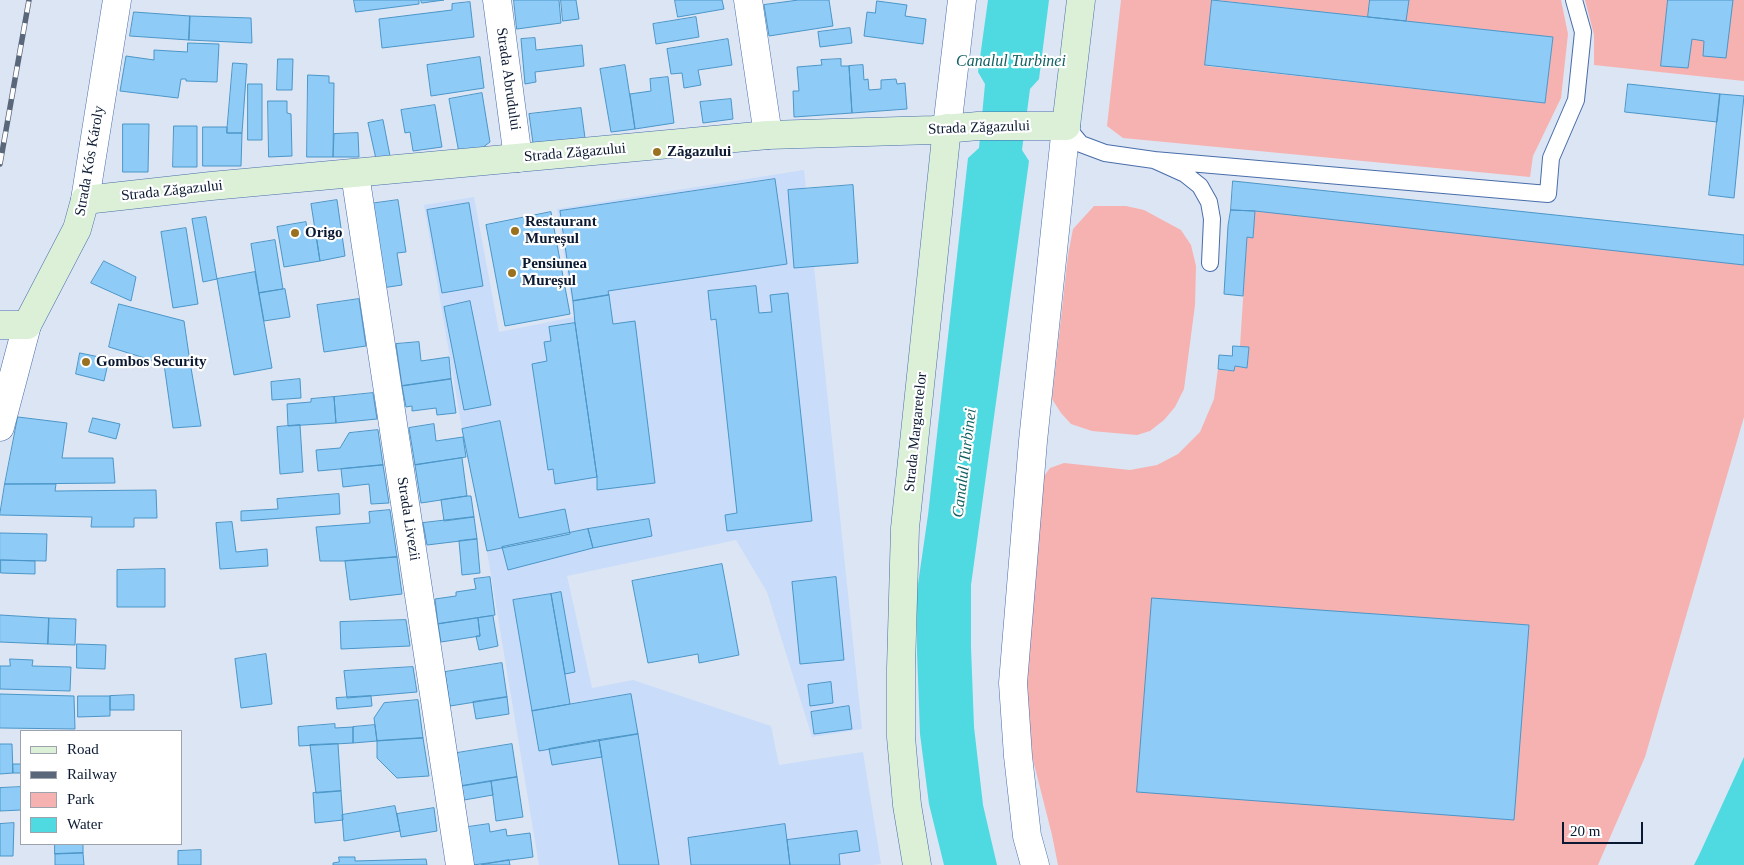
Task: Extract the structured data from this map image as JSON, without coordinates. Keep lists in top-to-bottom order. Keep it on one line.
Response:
{"streets":{"street":["Strada Abrudului","Strada Zăgazului","Strada Kós Károly","Strada Margaretelor","Strada Livezii"]},"crossings":[["Strada Abrudului","Strada Zăgazului"],["Strada Zăgazului","Strada Kós Károly"],["Strada Zăgazului","Strada Margaretelor"],["Strada Zăgazului","Strada Livezii"]],"water":["Canalul Turbinei"],"places":["Zăgazului","Restaurant Mureșul","Origo","Pensiunea Mureșul","Gombos Security"],"legend":["Road","Railway","Park","Water"],"scale_bar":"20 m"}
